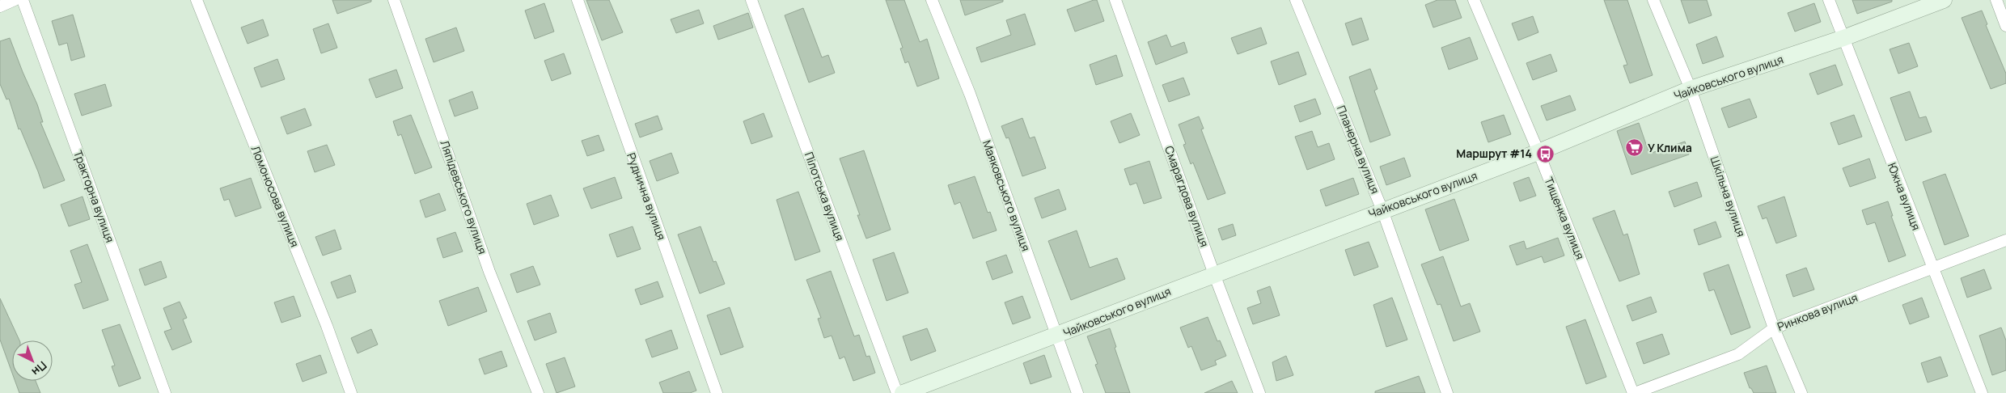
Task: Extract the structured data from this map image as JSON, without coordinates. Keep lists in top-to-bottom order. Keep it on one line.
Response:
{"streets":{"street":["Чайковського вулиця","Планерна вулиця","Маяковського вулиця","Тракторна вулиця","Ломоносова вулиця","Руднична вулиця","Пілотська вулиця","Смарагдова вулиця","Шкільна вулиця","Южна вулиця","Ляпідевського вулиця","Тищенка вулиця","Ринкова вулиця"]},"crossings":[["Чайковського вулиця","Планерна вулиця"],["Чайковського вулиця","Маяковського вулиця"],["Чайковського вулиця","Смарагдова вулиця"],["Чайковського вулиця","Шкільна вулиця"],["Чайковського вулиця","Южна вулиця"],["Чайковського вулиця","Тищенка вулиця"],["Шкільна вулиця","Ринкова вулиця"],["Южна вулиця","Ринкова вулиця"],["Тищенка вулиця","Ринкова вулиця"]],"places":{"supermarket":["У Клима"],"bus stop":["Маршрут #14"]},"north":"bottom right"}
